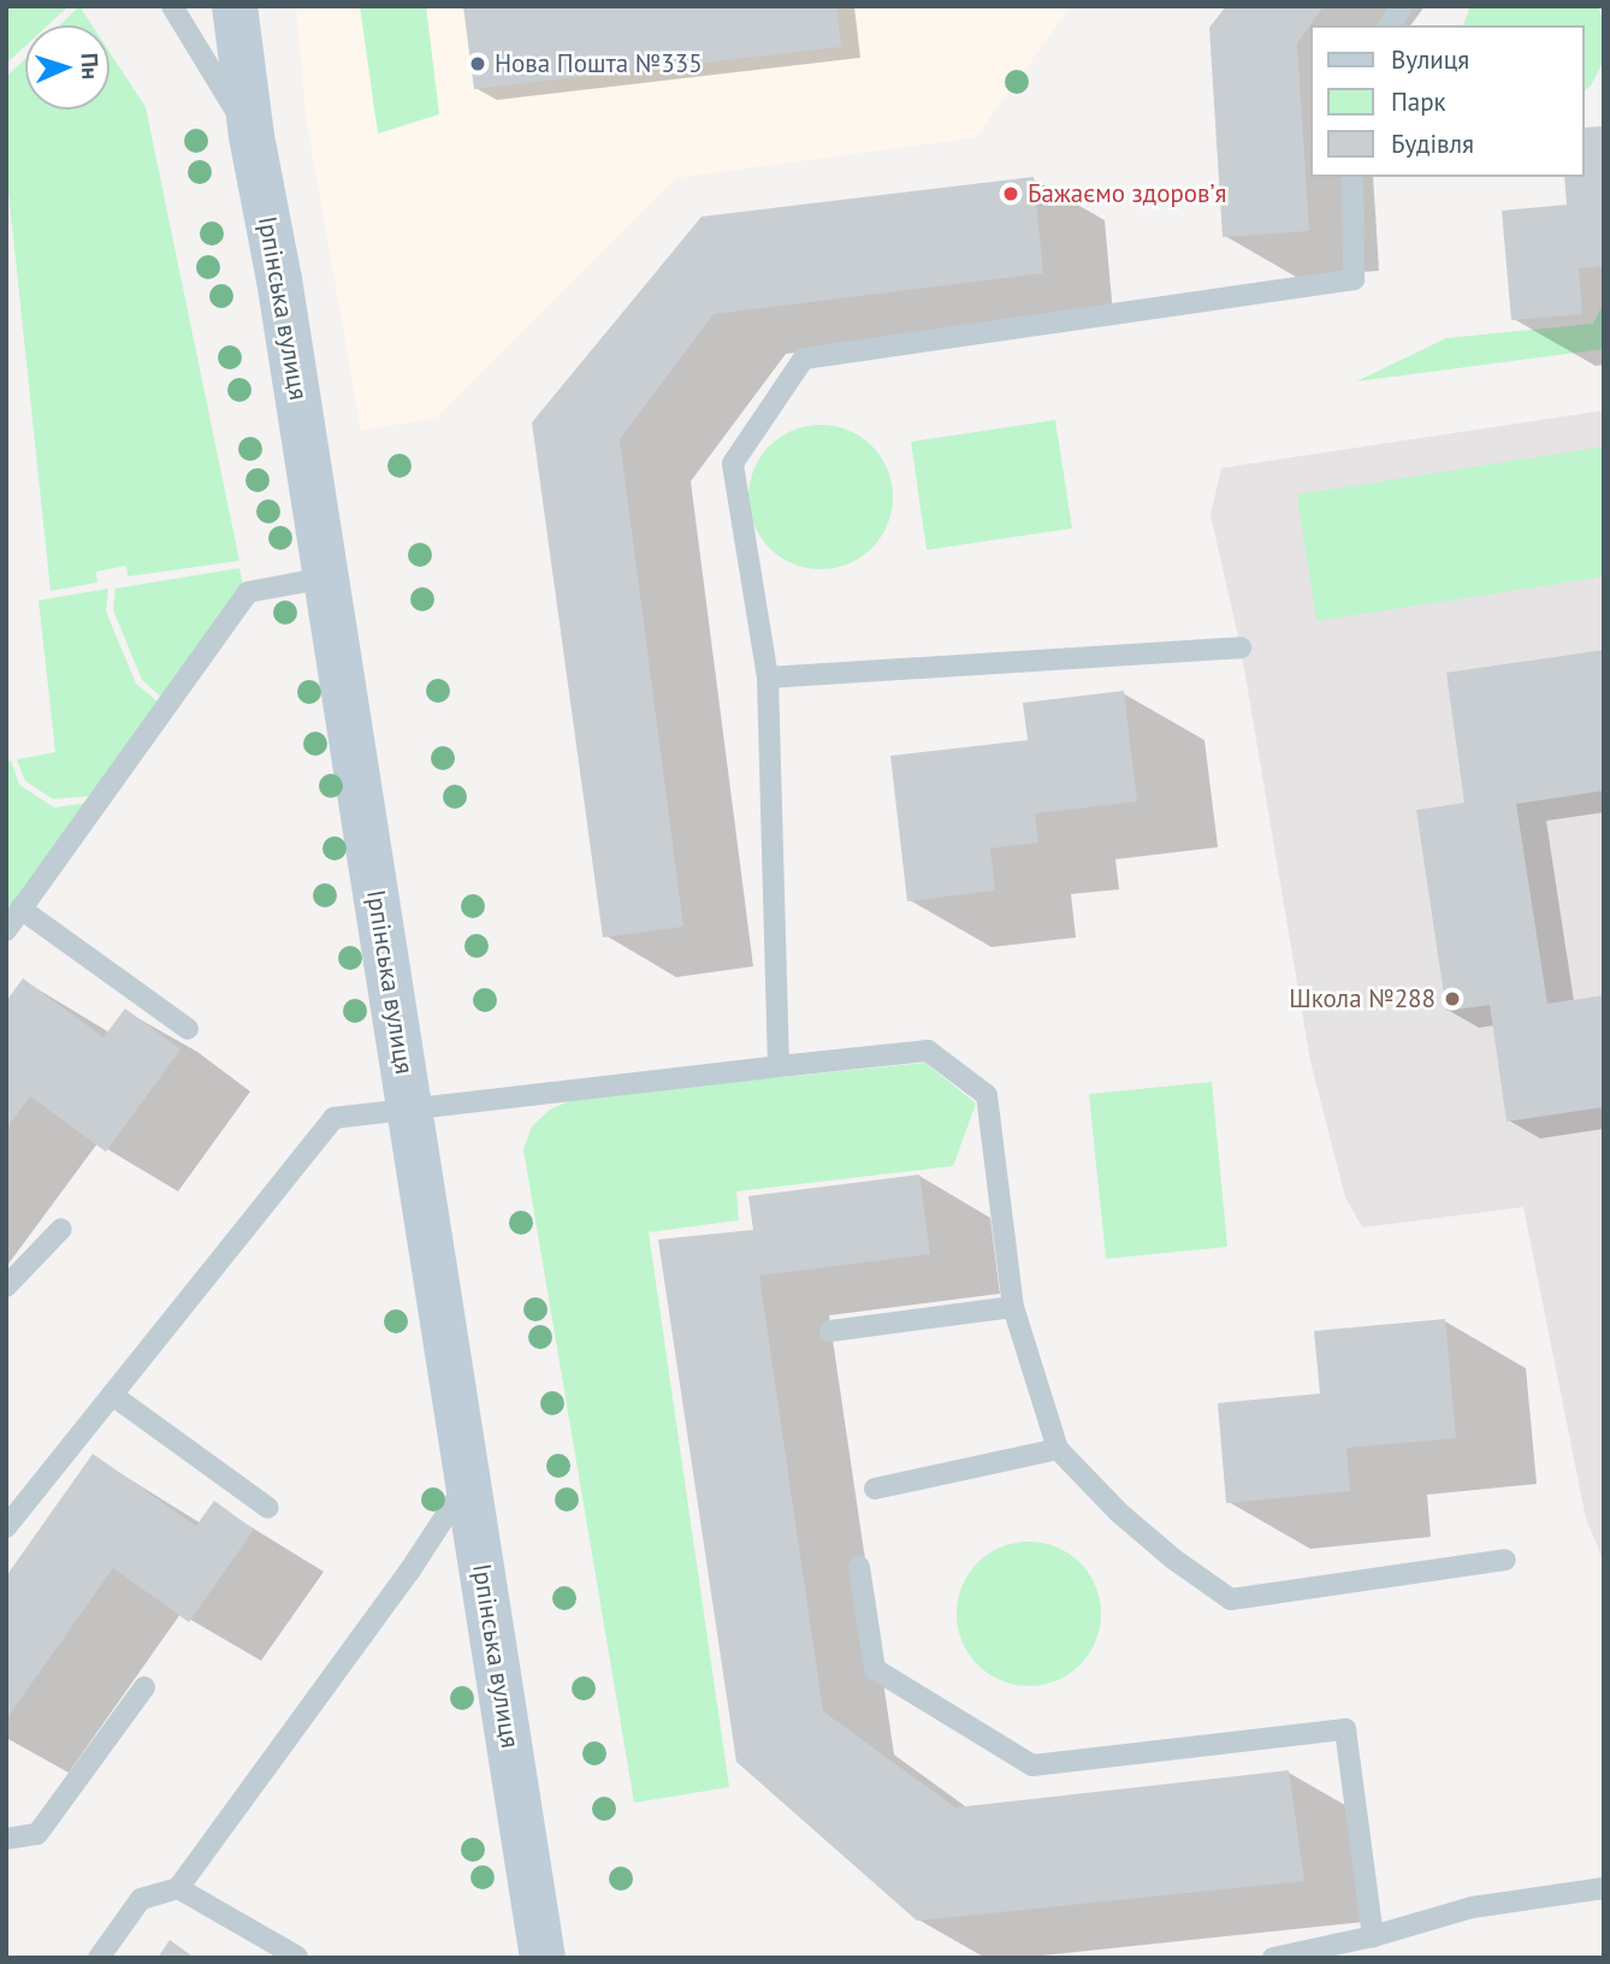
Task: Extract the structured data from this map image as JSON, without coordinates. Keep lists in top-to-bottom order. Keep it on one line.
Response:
{"streets":{"street":["Ірпінська вулиця"]},"places":["Нова Пошта №335","Бажаємо здоровʼя","Школа №288"],"legend":["Вулиця","Парк","Будівля"],"north":"right"}
